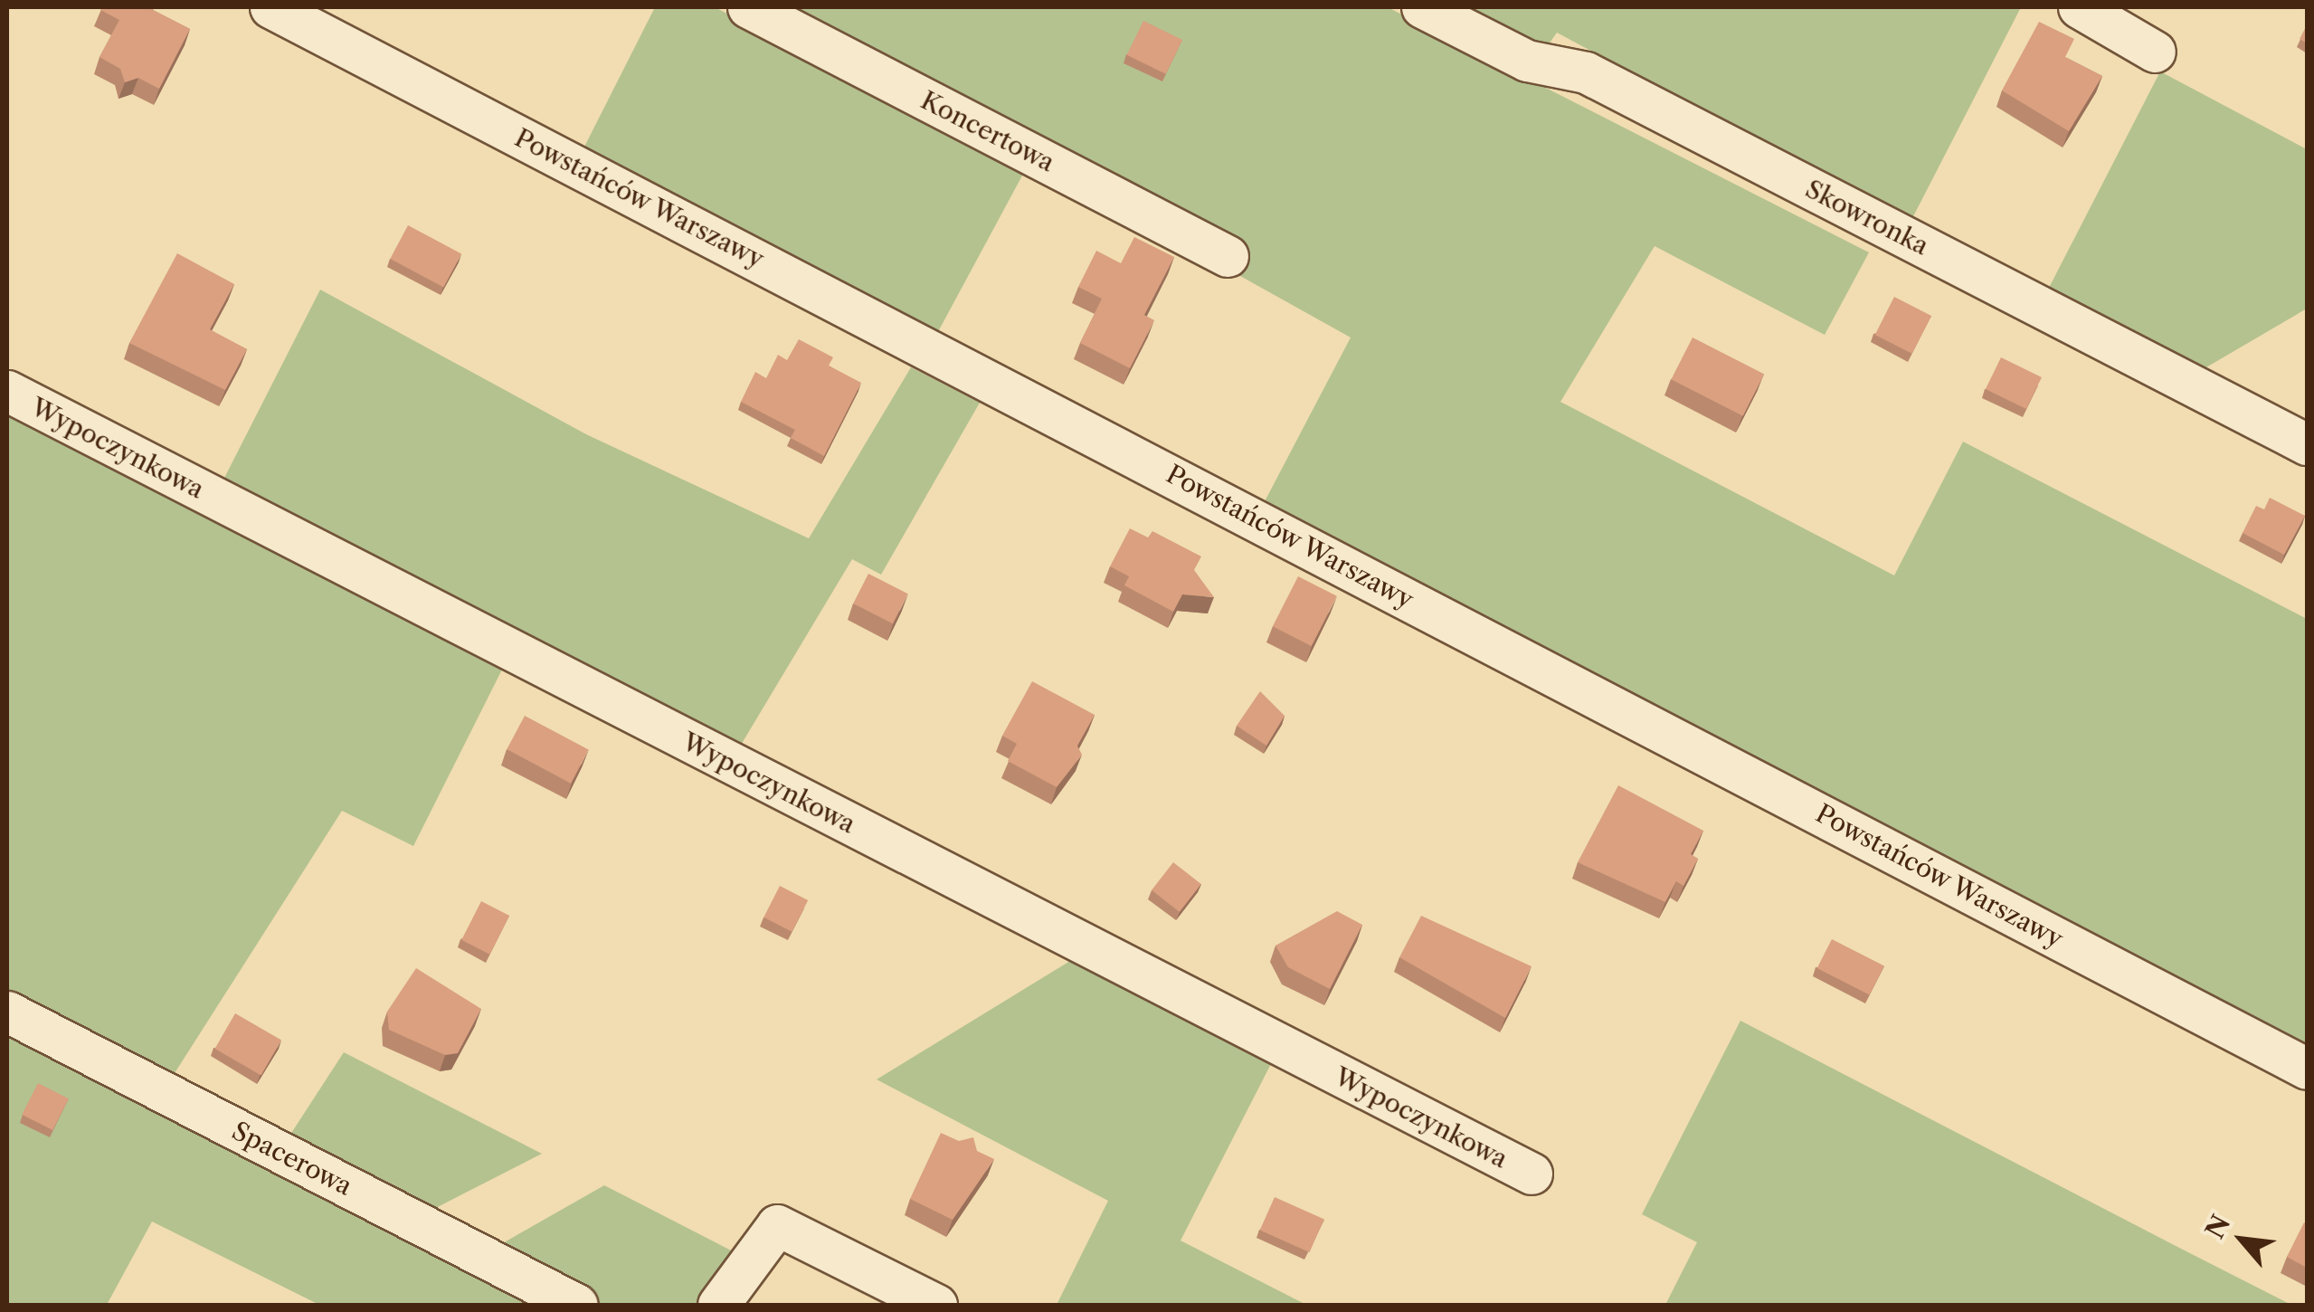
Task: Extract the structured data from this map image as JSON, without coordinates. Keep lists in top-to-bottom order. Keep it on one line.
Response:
{"streets":{"street":["Koncertowa","Powstańców Warszawy","Skowronka","Wypoczynkowa","Spacerowa"]},"north":"top left"}
